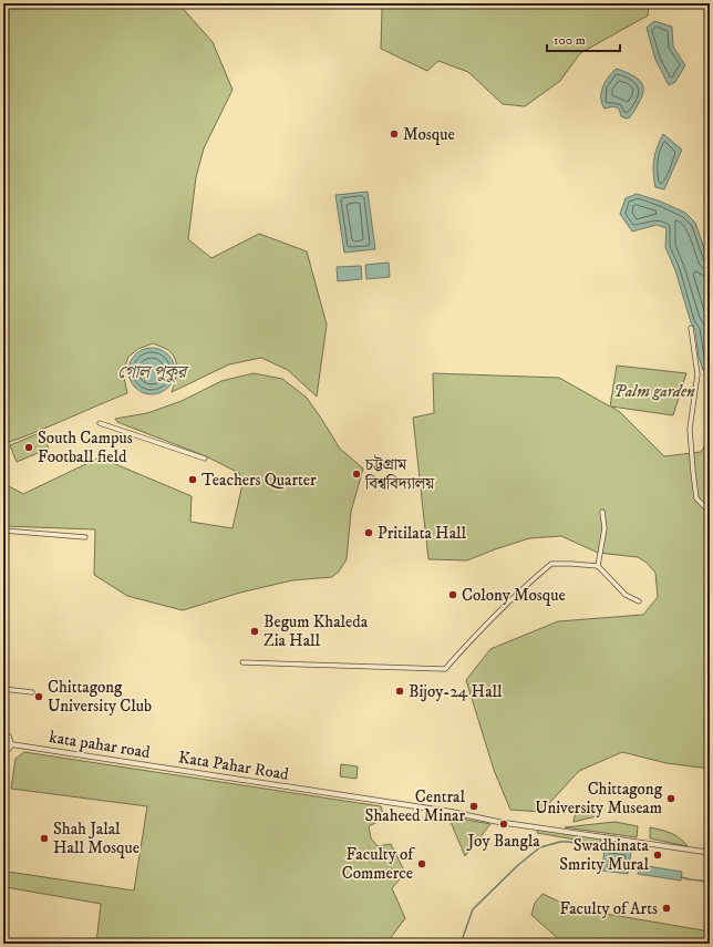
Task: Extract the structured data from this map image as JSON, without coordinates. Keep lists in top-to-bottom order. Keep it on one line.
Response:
{"streets":{"street":["kata pahar road","Kata Pahar Road"]},"crossings":[["kata pahar road","Kata Pahar Road"]],"water":["গোল পুকুর"],"parks":["Palm garden"],"places":["Mosque","South Campus Football field","চট্টগ্রাম বিশ্ববিদ্যালয়","Teachers Quarter","Pritilata Hall","Colony Mosque","Begum Khaleda Zia Hall","Bijoy-24 Hall","Chittagong University Club","Chittagong University Museam","Central Shaheed Minar","Joy Bangla","Shah Jalal Hall Mosque","Swadhinata Smrity Mural","Faculty of Commerce","Faculty of Arts"],"scale_bar":"100 m"}
